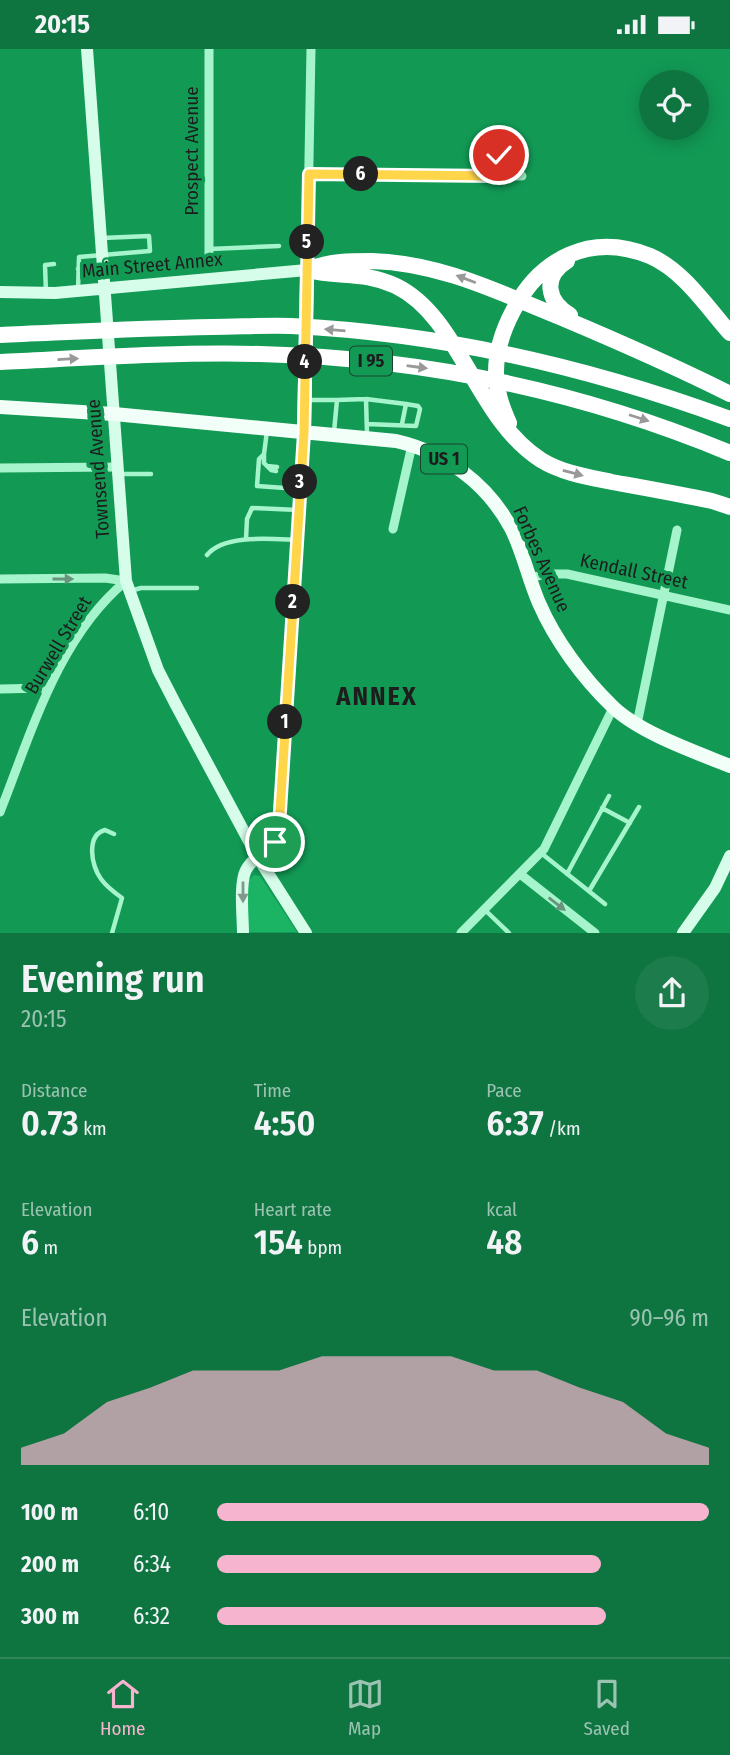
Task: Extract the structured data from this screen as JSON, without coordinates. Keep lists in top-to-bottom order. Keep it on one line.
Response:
{"streets":{"highway":["I 95"],"main road":["Main Street Annex","US 1","Townsend Avenue","Forbes Avenue"],"street":["Prospect Avenue","Kendall Street","Burwell Street"]},"crossings":[["Main Street Annex","Townsend Avenue"],["Townsend Avenue","Forbes Avenue"],["Townsend Avenue","Burwell Street"],["Forbes Avenue","Kendall Street"]],"districts":["ANNEX"],"page":{"status":"20:15","pins":["6","5","4","3","2","1"],"heading":["Evening run","20:15"],"stats":[["Distance","0.73 km"],["Time","4:50"],["Pace","6:37 /km"],["Elevation","6 m"],["Heart rate","154 bpm"],["kcal","48"]],"chart":["Elevation","90–96 m"],"list":[{"name":"100 m","note":"6:10"},{"name":"200 m","note":"6:34"},{"name":"300 m","note":"6:32"}],"tabs":["Home","Map","Saved"]}}
